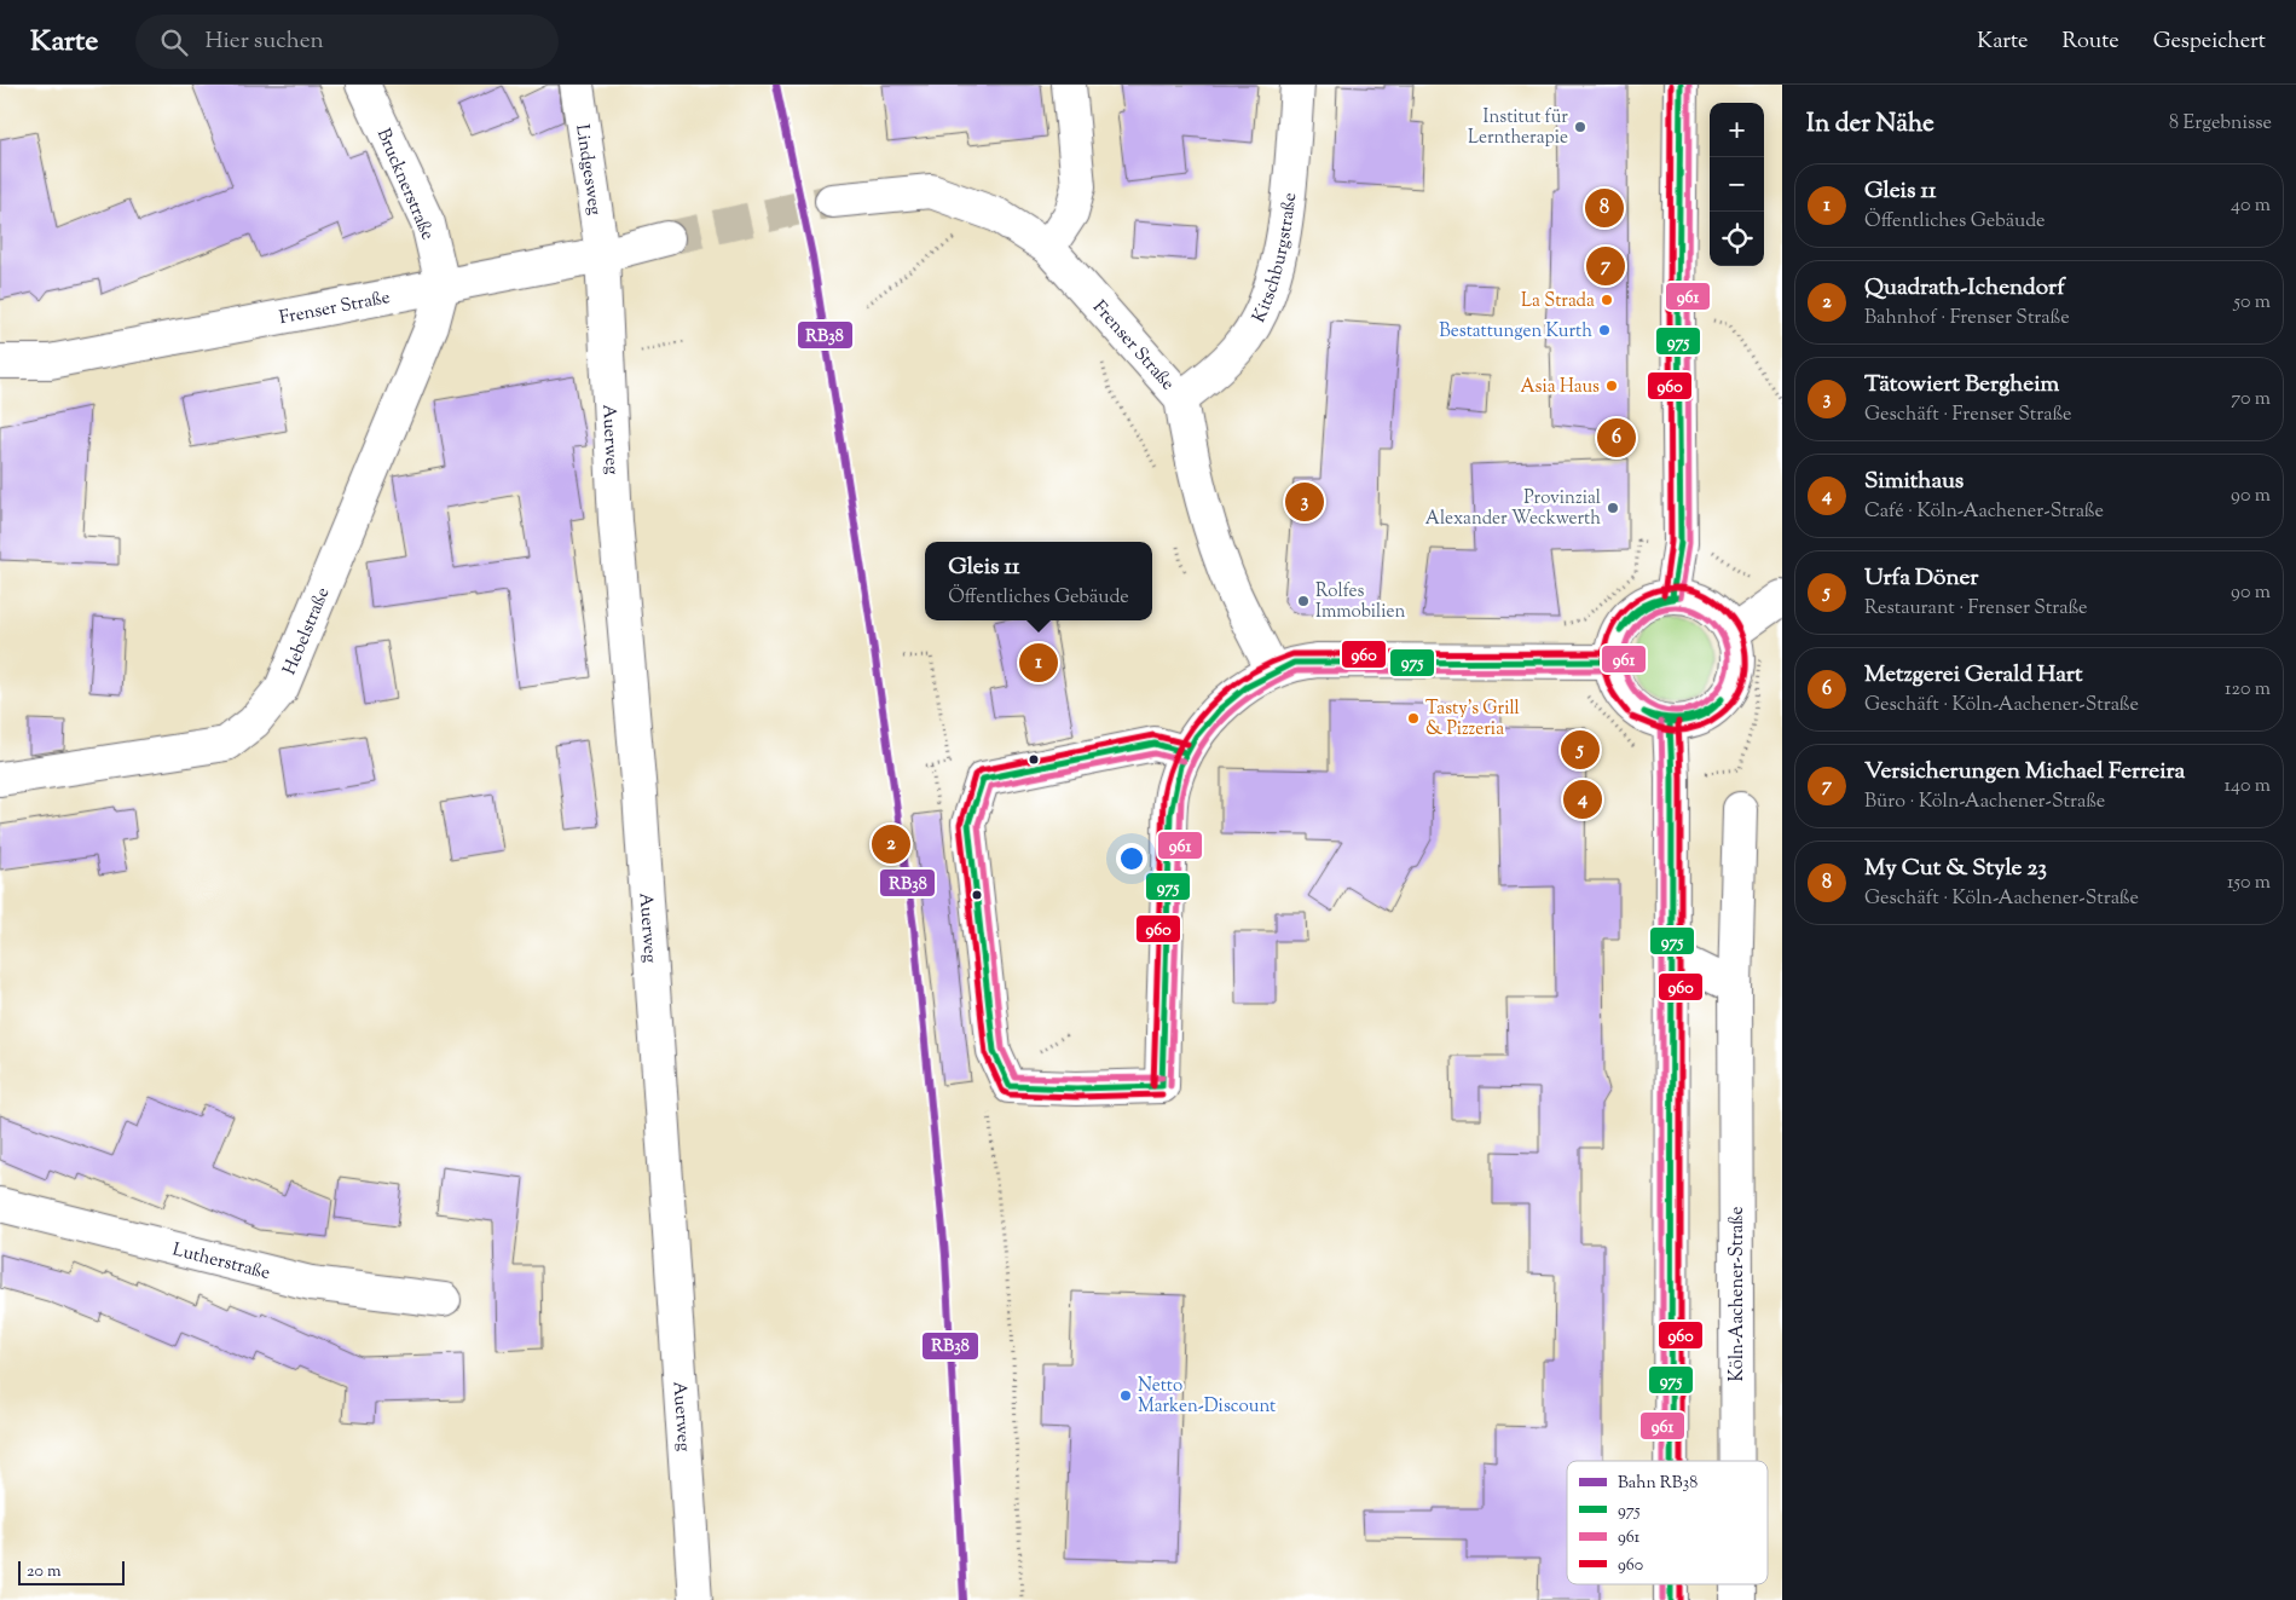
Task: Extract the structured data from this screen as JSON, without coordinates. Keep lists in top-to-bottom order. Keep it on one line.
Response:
{"streets":{"street":["Lindgesweg","Brucknerstraße","Kitschburgstraße","Frenser Straße","Auerweg","Hebelstraße","Lutherstraße","Köln-Aachener-Straße"]},"crossings":[["Lindgesweg","Frenser Straße"],["Lindgesweg","Auerweg"],["Brucknerstraße","Frenser Straße"],["Brucknerstraße","Hebelstraße"],["Kitschburgstraße","Frenser Straße"],["Frenser Straße","Auerweg"],["Frenser Straße","Hebelstraße"]],"places":["Institut für Lerntherapie","La Strada","Bestattungen Kurth","Asia Haus","Provinzial Alexander Weckwerth","Rolfes Immobilien","Tasty's Grill & Pizzeria","Netto Marken-Discount"],"lines":["rail line RB38","transit line 975","transit line 961","transit line 960"],"legend":["Bahn RB38","975","961","960"],"scale_bar":"20 m","page":{"header":"Karte","search":"Hier suchen","nav":["Karte","Route","Gespeichert"],"heading":["In der Nähe","8 Ergebnisse"],"map_buttons":["+","−"],"list":[{"mark":"1","name":"Gleis 11","note":"Öffentliches Gebäude","value":"40 m"},{"mark":"2","name":"Quadrath-Ichendorf","note":"Bahnhof · Frenser Straße","value":"50 m"},{"mark":"3","name":"Tätowiert Bergheim","note":"Geschäft · Frenser Straße","value":"70 m"},{"mark":"4","name":"Simithaus","note":"Café · Köln-Aachener-Straße","value":"90 m"},{"mark":"5","name":"Urfa Döner","note":"Restaurant · Frenser Straße","value":"90 m"},{"mark":"6","name":"Metzgerei Gerald Hart","note":"Geschäft · Köln-Aachener-Straße","value":"120 m"},{"mark":"7","name":"Versicherungen Michael Ferreira","note":"Büro · Köln-Aachener-Straße","value":"140 m"},{"mark":"8","name":"My Cut & Style 23","note":"Geschäft · Köln-Aachener-Straße","value":"150 m"}],"pins":["8","7","6","3","1","5","4","2"],"popup":["Gleis 11","Öffentliches Gebäude"],"scale":"20 m"}}
